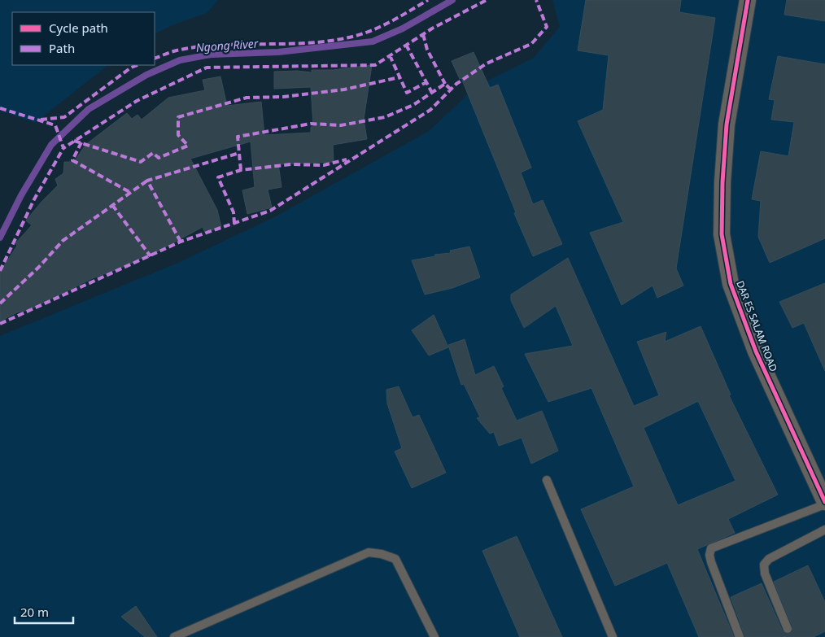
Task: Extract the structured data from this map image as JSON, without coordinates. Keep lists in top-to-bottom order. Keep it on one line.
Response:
{"streets":{"street":["DAR ES SALAM ROAD"]},"water":["Ngong River"],"legend":["Cycle path","Path"],"scale_bar":"20 m"}
